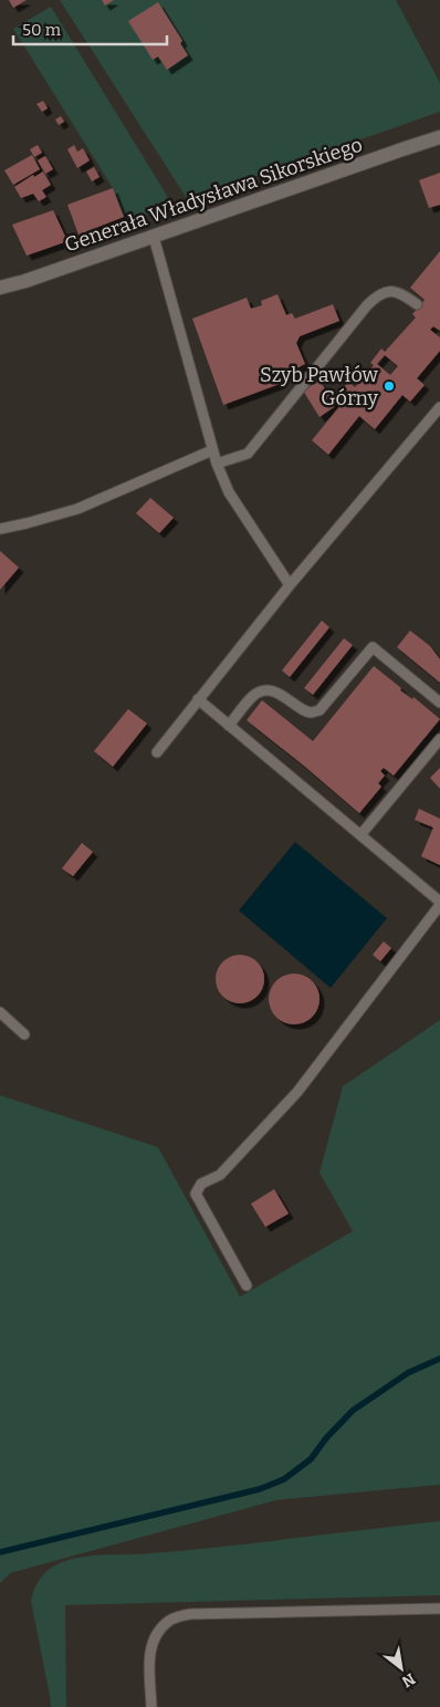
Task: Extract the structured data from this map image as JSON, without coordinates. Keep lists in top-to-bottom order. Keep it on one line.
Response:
{"streets":{"street":["Generała Władysława Sikorskiego"]},"places":["Szyb Pawłów Górny"],"scale_bar":"50 m","north":"bottom right"}
